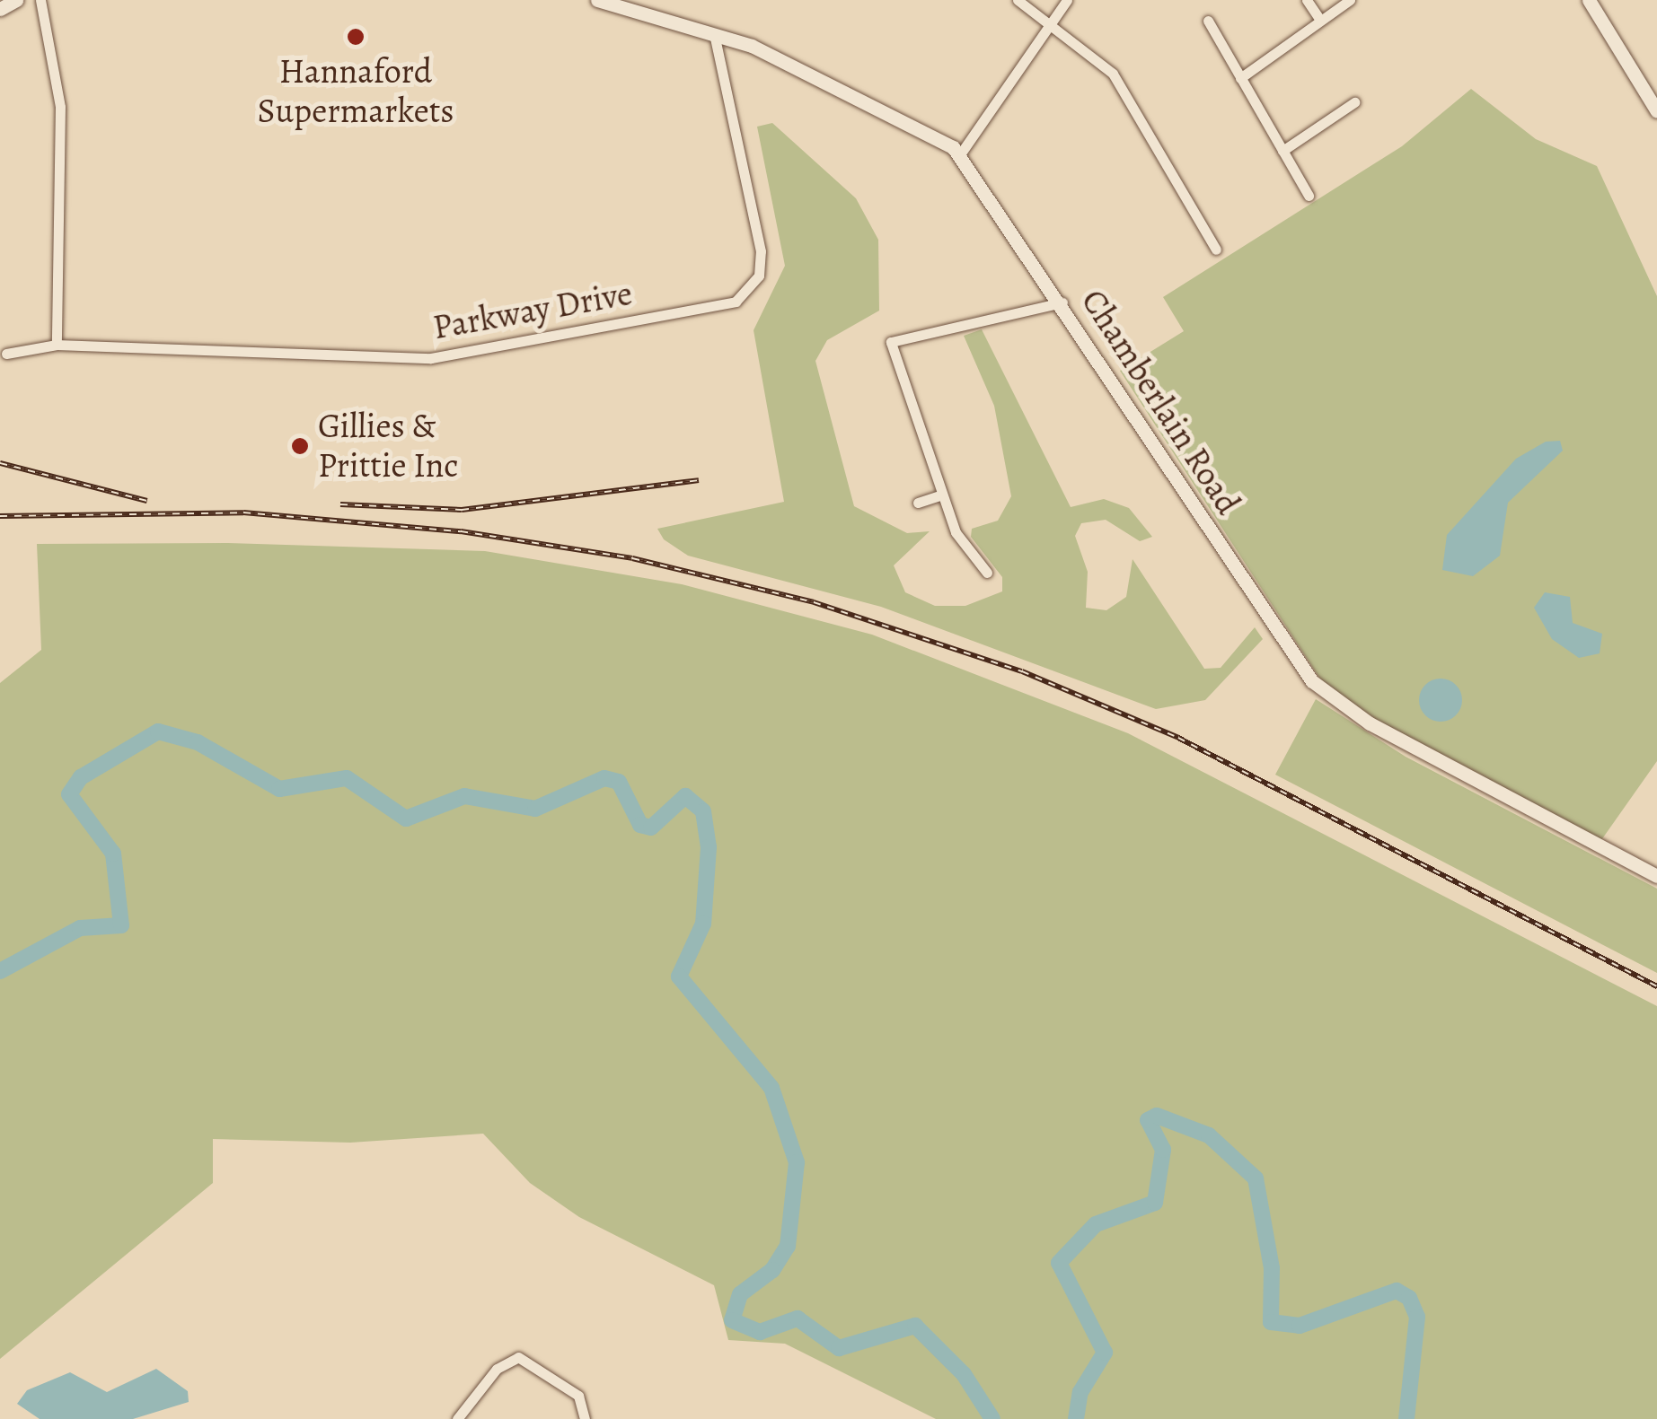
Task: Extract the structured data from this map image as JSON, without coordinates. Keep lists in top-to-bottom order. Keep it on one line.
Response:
{"streets":{"street":["Parkway Drive","Chamberlain Road"]},"crossings":[["Parkway Drive","Chamberlain Road"]],"places":["Hannaford Supermarkets","Gillies & Prittie Inc"]}
